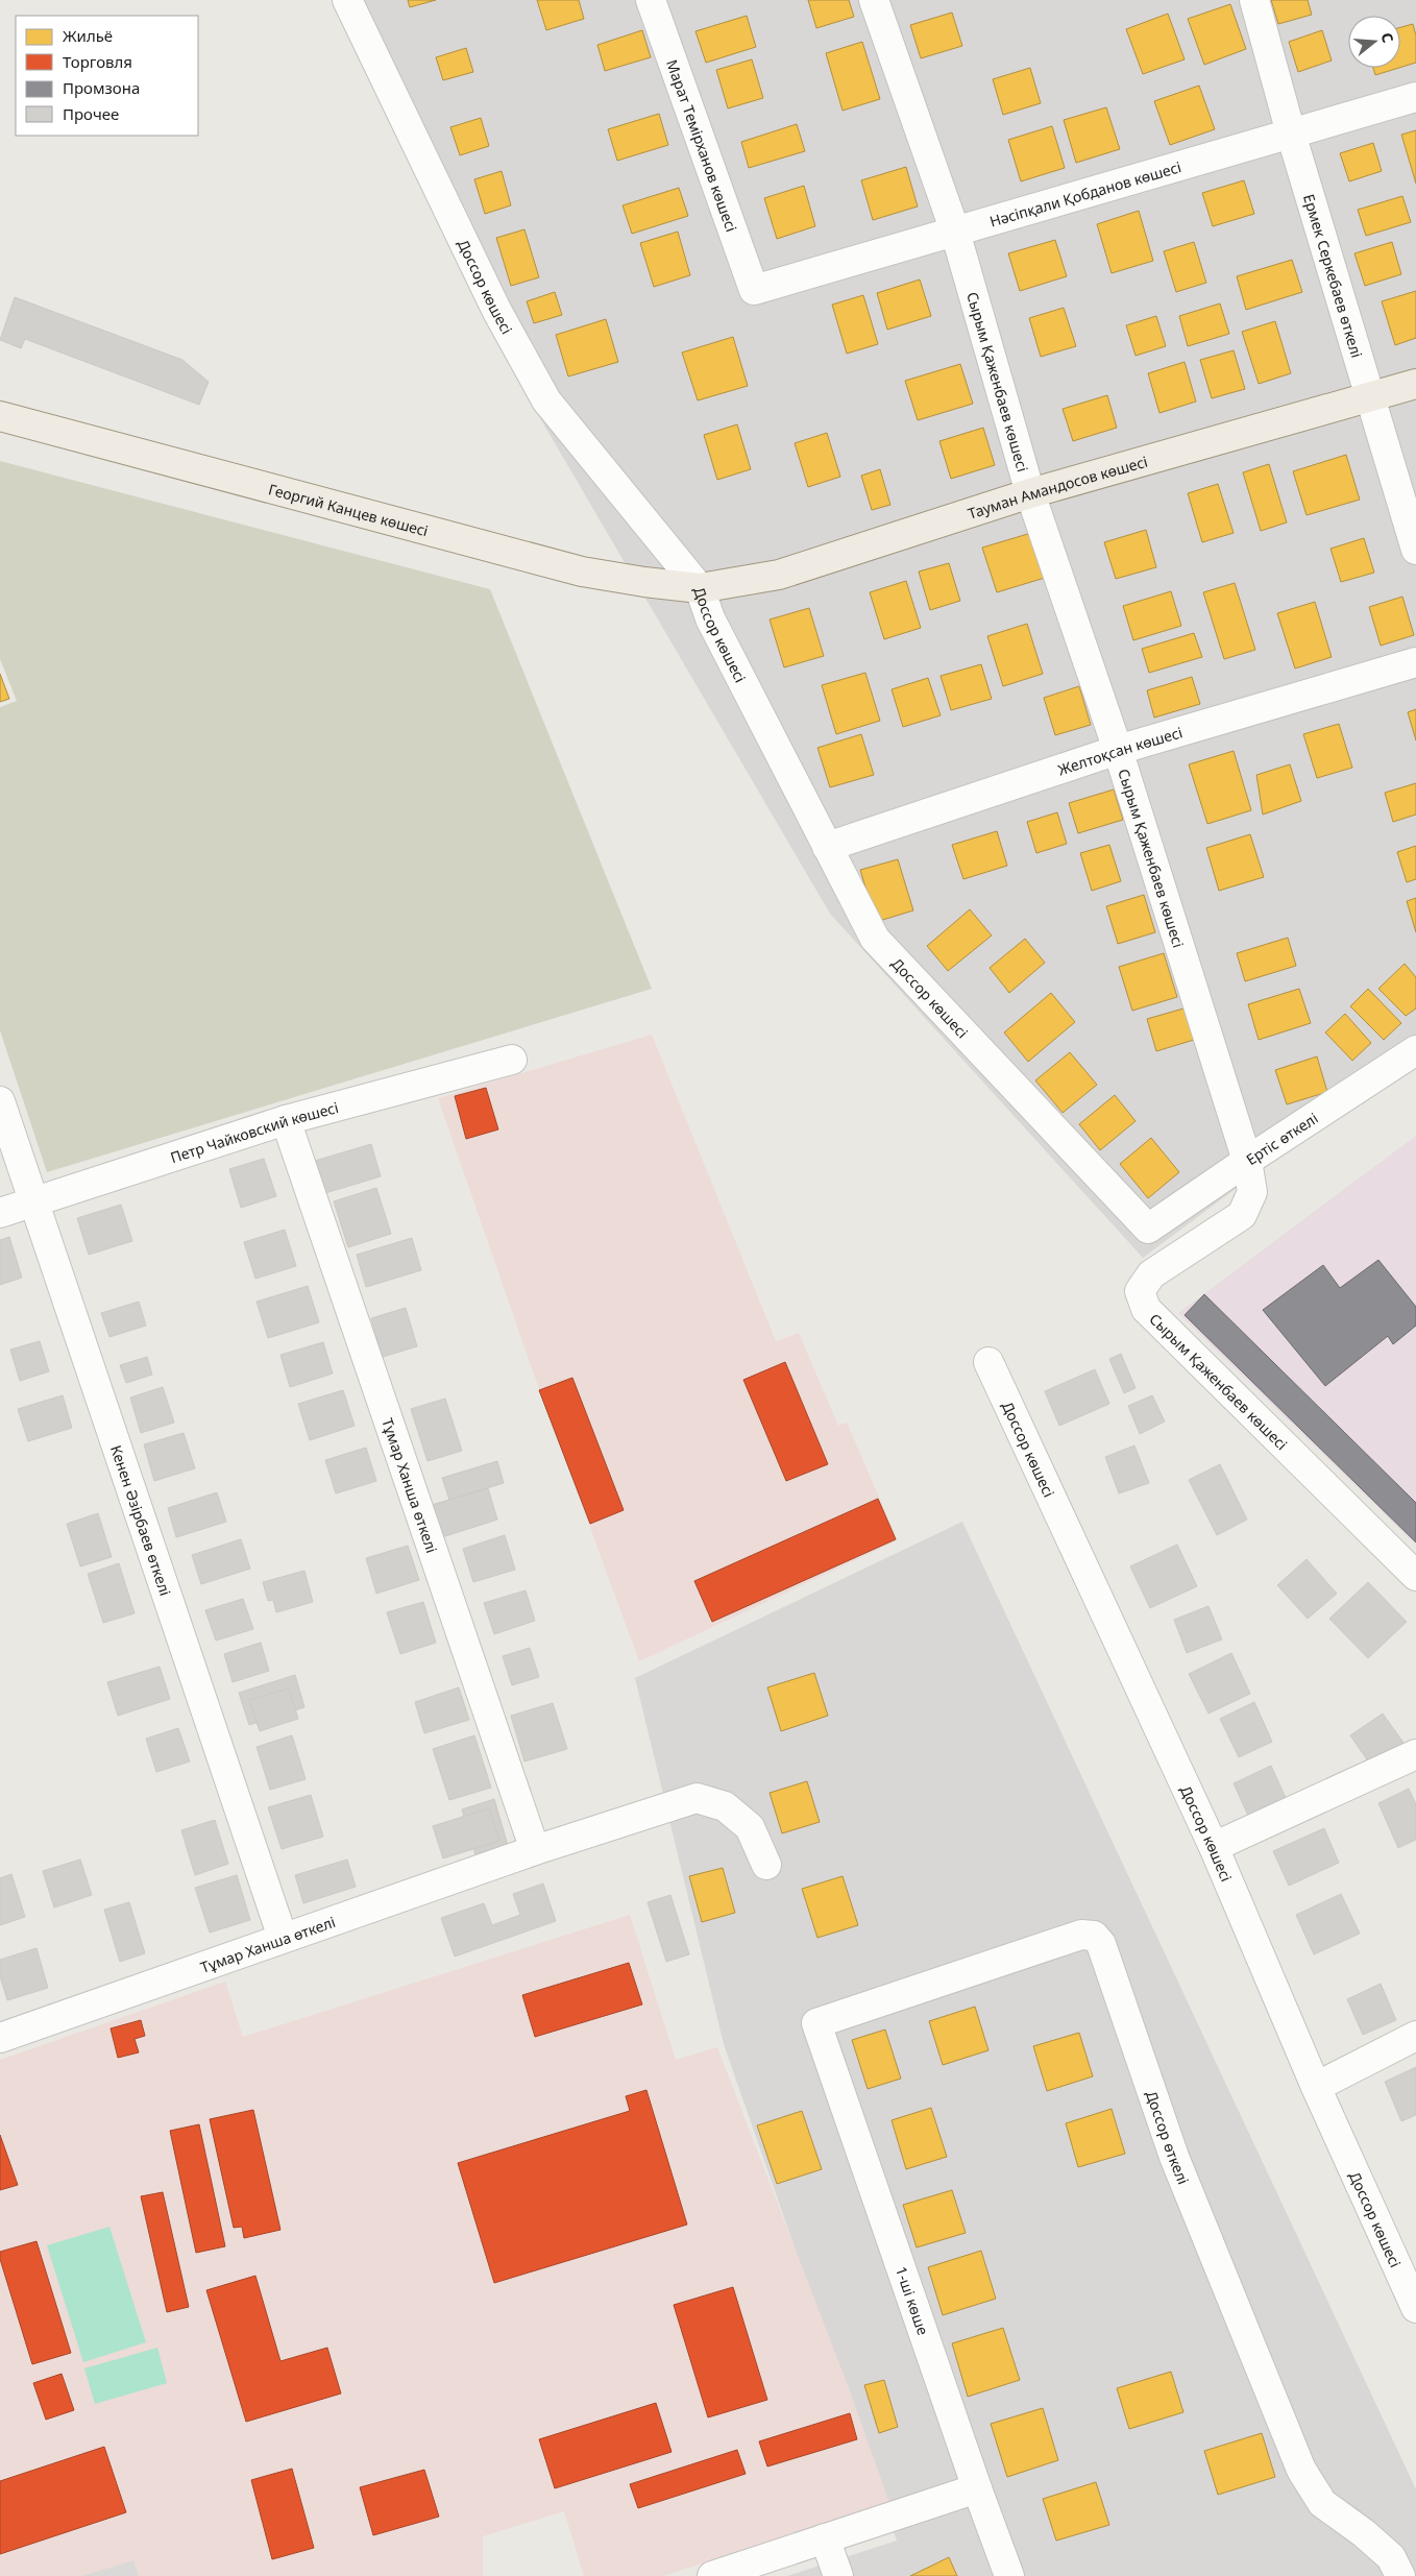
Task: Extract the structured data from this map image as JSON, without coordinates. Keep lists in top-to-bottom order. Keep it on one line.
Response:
{"streets":{"main road":["Тауман Амандосов көшесі","Георгий Канцев көшесі"],"street":["Марат Темірханов көшесі","Нәсіпқали Қобданов көшесі","Ермек Серкебаев өткелі","Доссор көшесі","Сырым Қаженбаев көшесі","Желтоқсан көшесі","Петр Чайковский көшесі","Ертіс өткелі","Тұмар Ханша өткелі","Кенен Әзірбаев өткелі","Доссор өткелі","1-ші көше"]},"crossings":[["Марат Темірханов көшесі","Нәсіпқали Қобданов көшесі"],["Нәсіпқали Қобданов көшесі","Ермек Серкебаев өткелі"],["Нәсіпқали Қобданов көшесі","Сырым Қаженбаев көшесі"],["Ермек Серкебаев өткелі","Тауман Амандосов көшесі"],["Доссор көшесі","Тауман Амандосов көшесі"],["Доссор көшесі","Георгий Канцев көшесі"],["Доссор көшесі","Желтоқсан көшесі"],["Доссор көшесі","Ертіс өткелі"],["Сырым Қаженбаев көшесі","Тауман Амандосов көшесі"],["Сырым Қаженбаев көшесі","Желтоқсан көшесі"],["Сырым Қаженбаев көшесі","Ертіс өткелі"],["Тауман Амандосов көшесі","Георгий Канцев көшесі"],["Петр Чайковский көшесі","Тұмар Ханша өткелі"],["Петр Чайковский көшесі","Кенен Әзірбаев өткелі"],["Тұмар Ханша өткелі","Кенен Әзірбаев өткелі"],["Доссор өткелі","1-ші көше"]],"legend":["Жильё","Торговля","Промзона","Прочее"],"north":"right"}
